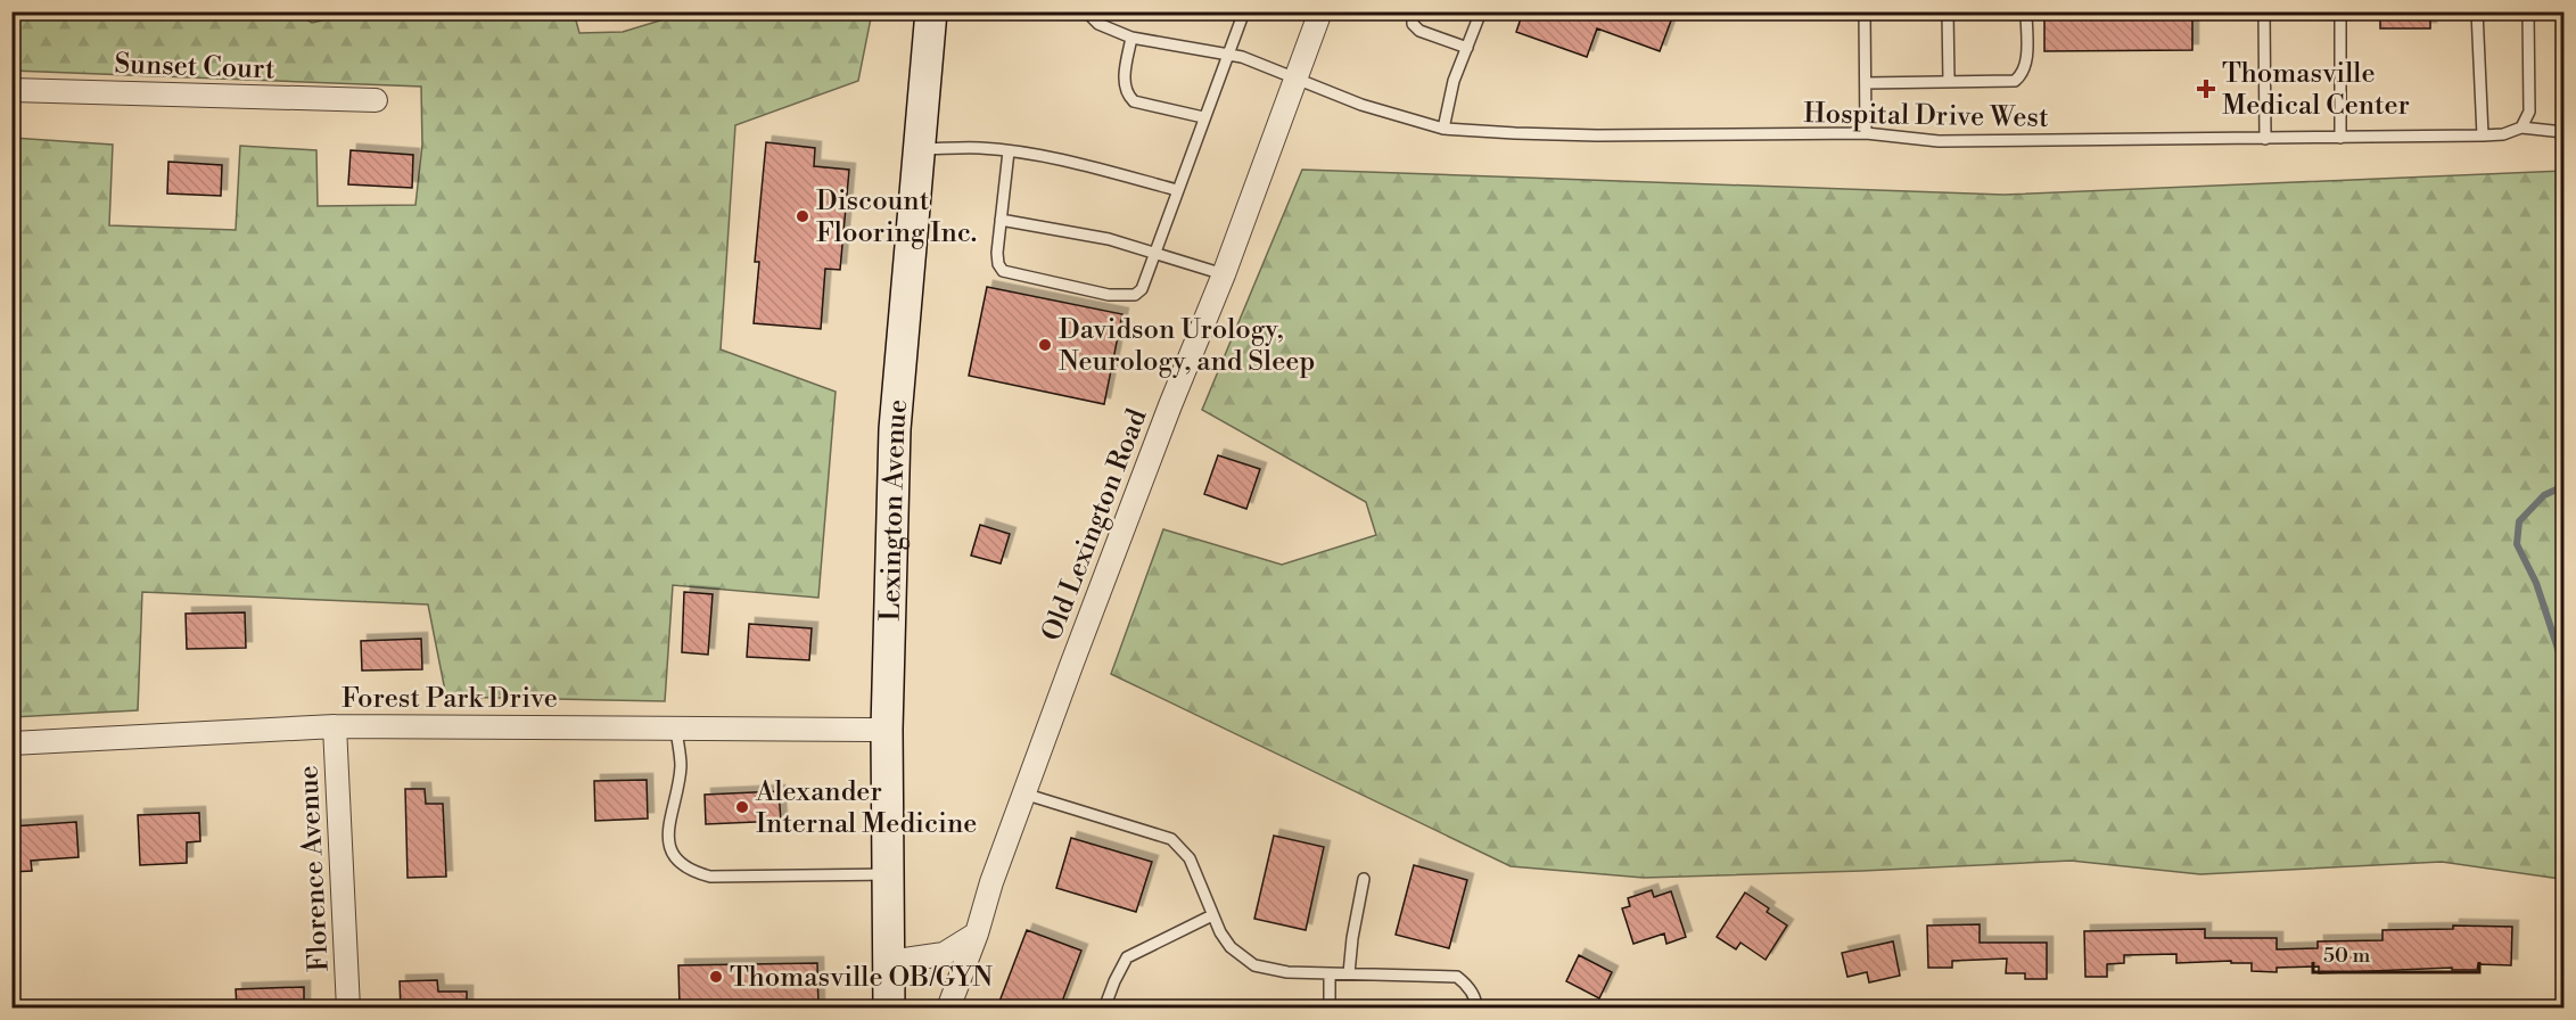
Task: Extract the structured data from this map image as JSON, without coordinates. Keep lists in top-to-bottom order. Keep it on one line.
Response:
{"streets":{"main road":["Lexington Avenue"],"street":["Sunset Court","Old Lexington Road","Forest Park Drive","Florence Avenue"],"lane":["Hospital Drive West"]},"crossings":[["Hospital Drive West","Old Lexington Road"],["Lexington Avenue","Forest Park Drive"],["Forest Park Drive","Florence Avenue"]],"places":{"health":["Thomasville Medical Center"],"other":["Discount Flooring Inc.","Davidson Urology, Neurology, and Sleep","Alexander Internal Medicine","Thomasville OB/GYN"]},"scale_bar":"50 m"}
